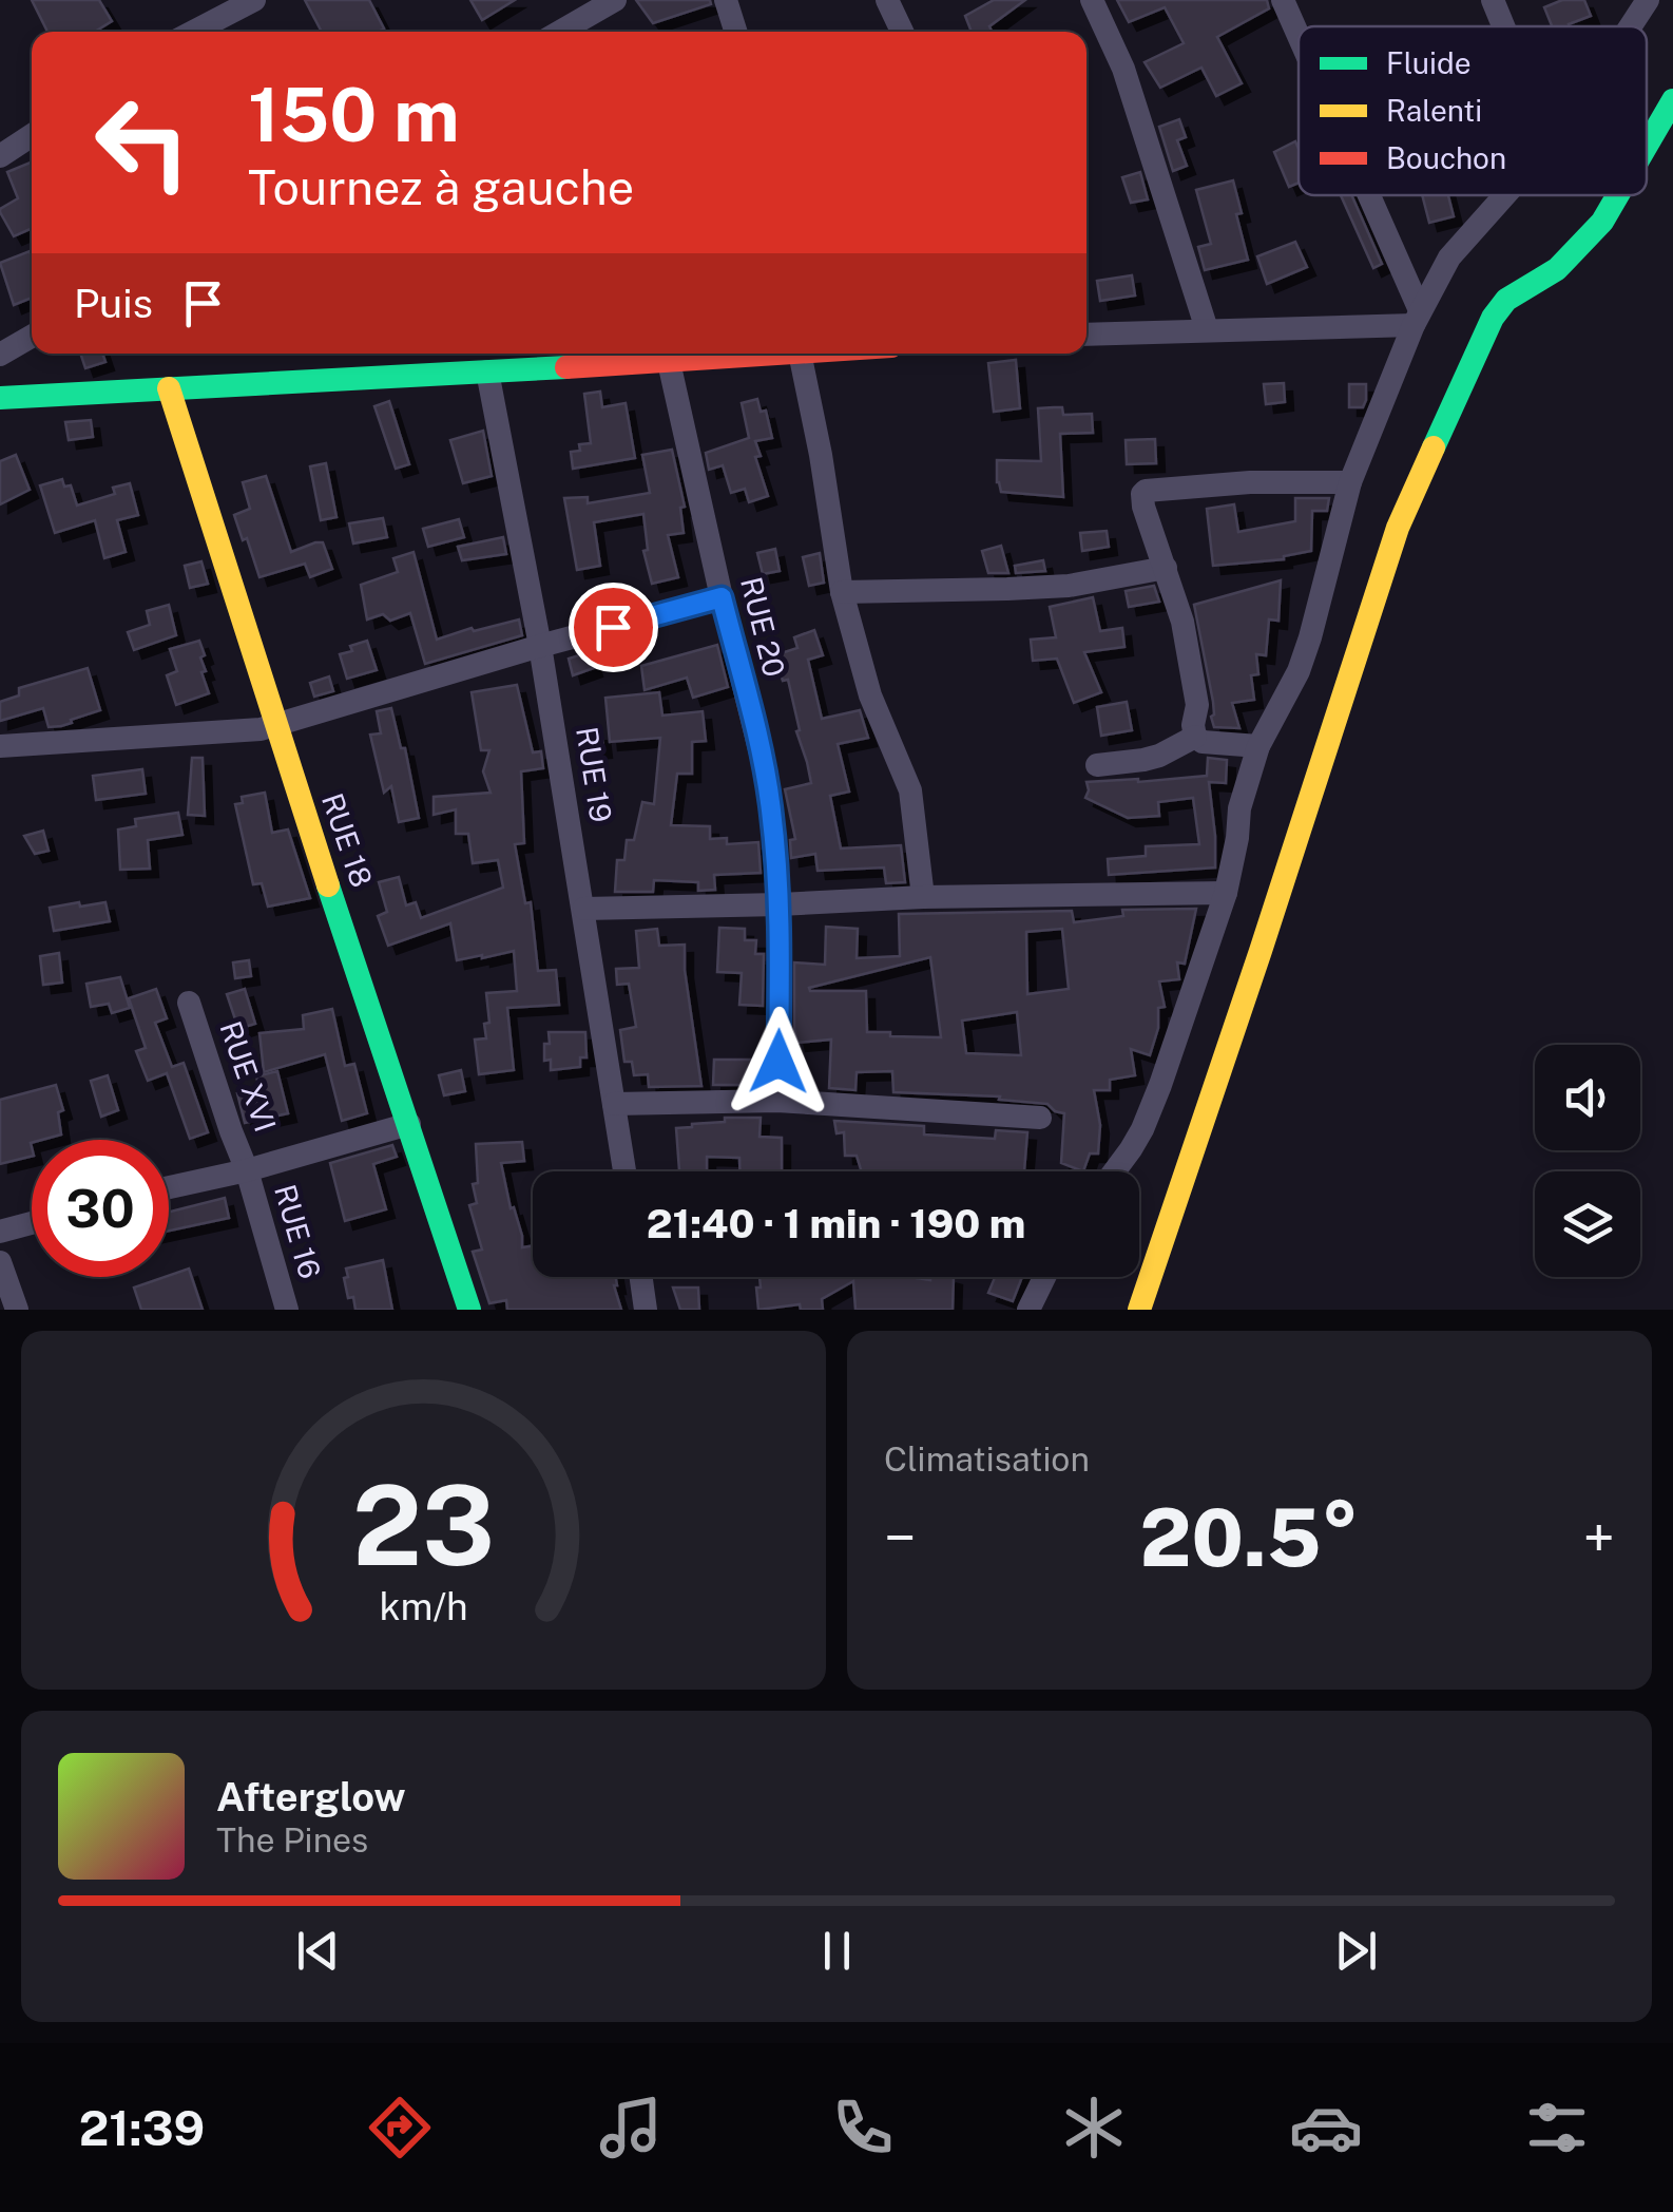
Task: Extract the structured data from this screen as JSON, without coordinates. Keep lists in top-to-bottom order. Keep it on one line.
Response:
{"streets":{"street":["RUE 20","RUE 19","RUE 18","RUE XVI","RUE 16"]},"crossings":[["RUE XVI","RUE 16"]],"legend":["Fluide","Ralenti","Bouchon"],"page":{"turn":["150 m","Tournez à gauche"],"then":"Puis","limit":"30","trip":"21:40 · 1 min · 190 m","tile":"Climatisation","heat":["−","20.5°","+"],"song":["Afterglow","The Pines"],"tabs":"21:39","gauge":["23","km/h"]}}
